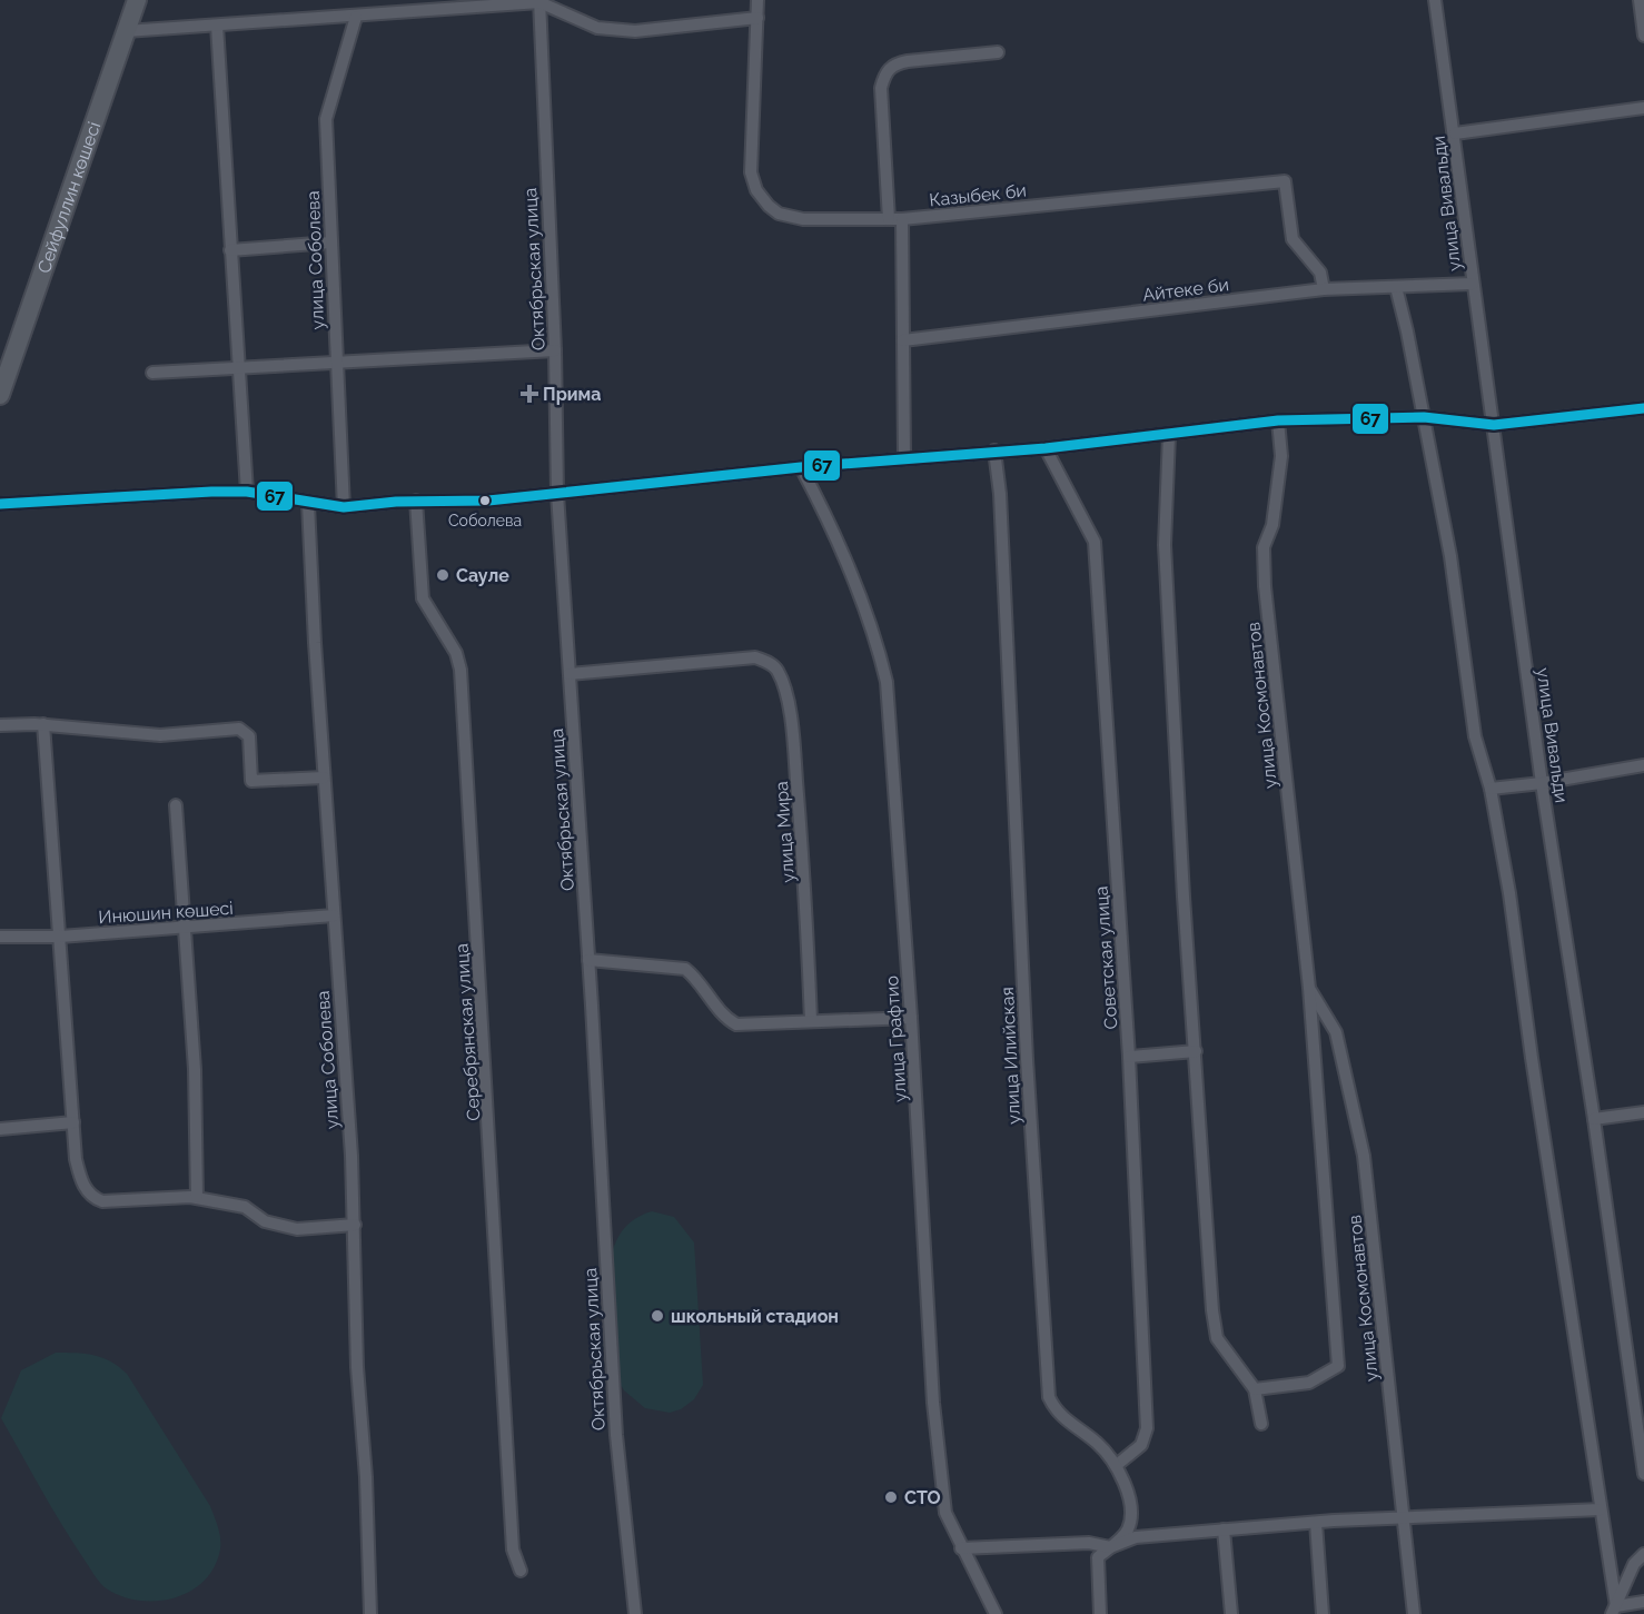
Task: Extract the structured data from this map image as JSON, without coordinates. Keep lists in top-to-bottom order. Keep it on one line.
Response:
{"streets":{"main road":["Сейфуллин көшесі"],"street":["Казыбек би","улица Вивальди","улица Соболева","Октябрьская улица","Айтеке би","улица Космонавтов","улица Мира","Инюшин көшесі","Советская улица","Серебрянская улица","улица Графтио","улица Илийская"]},"crossings":[["Казыбек би","Айтеке би"],["улица Вивальди","Айтеке би"],["улица Соболева","Инюшин көшесі"],["Октябрьская улица","улица Мира"],["Советская улица","улица Илийская"]],"places":{"health":["Прима"],"other":["Соболева","Сауле","школьный стадион","СТО"]},"lines":["transit line 67"]}
